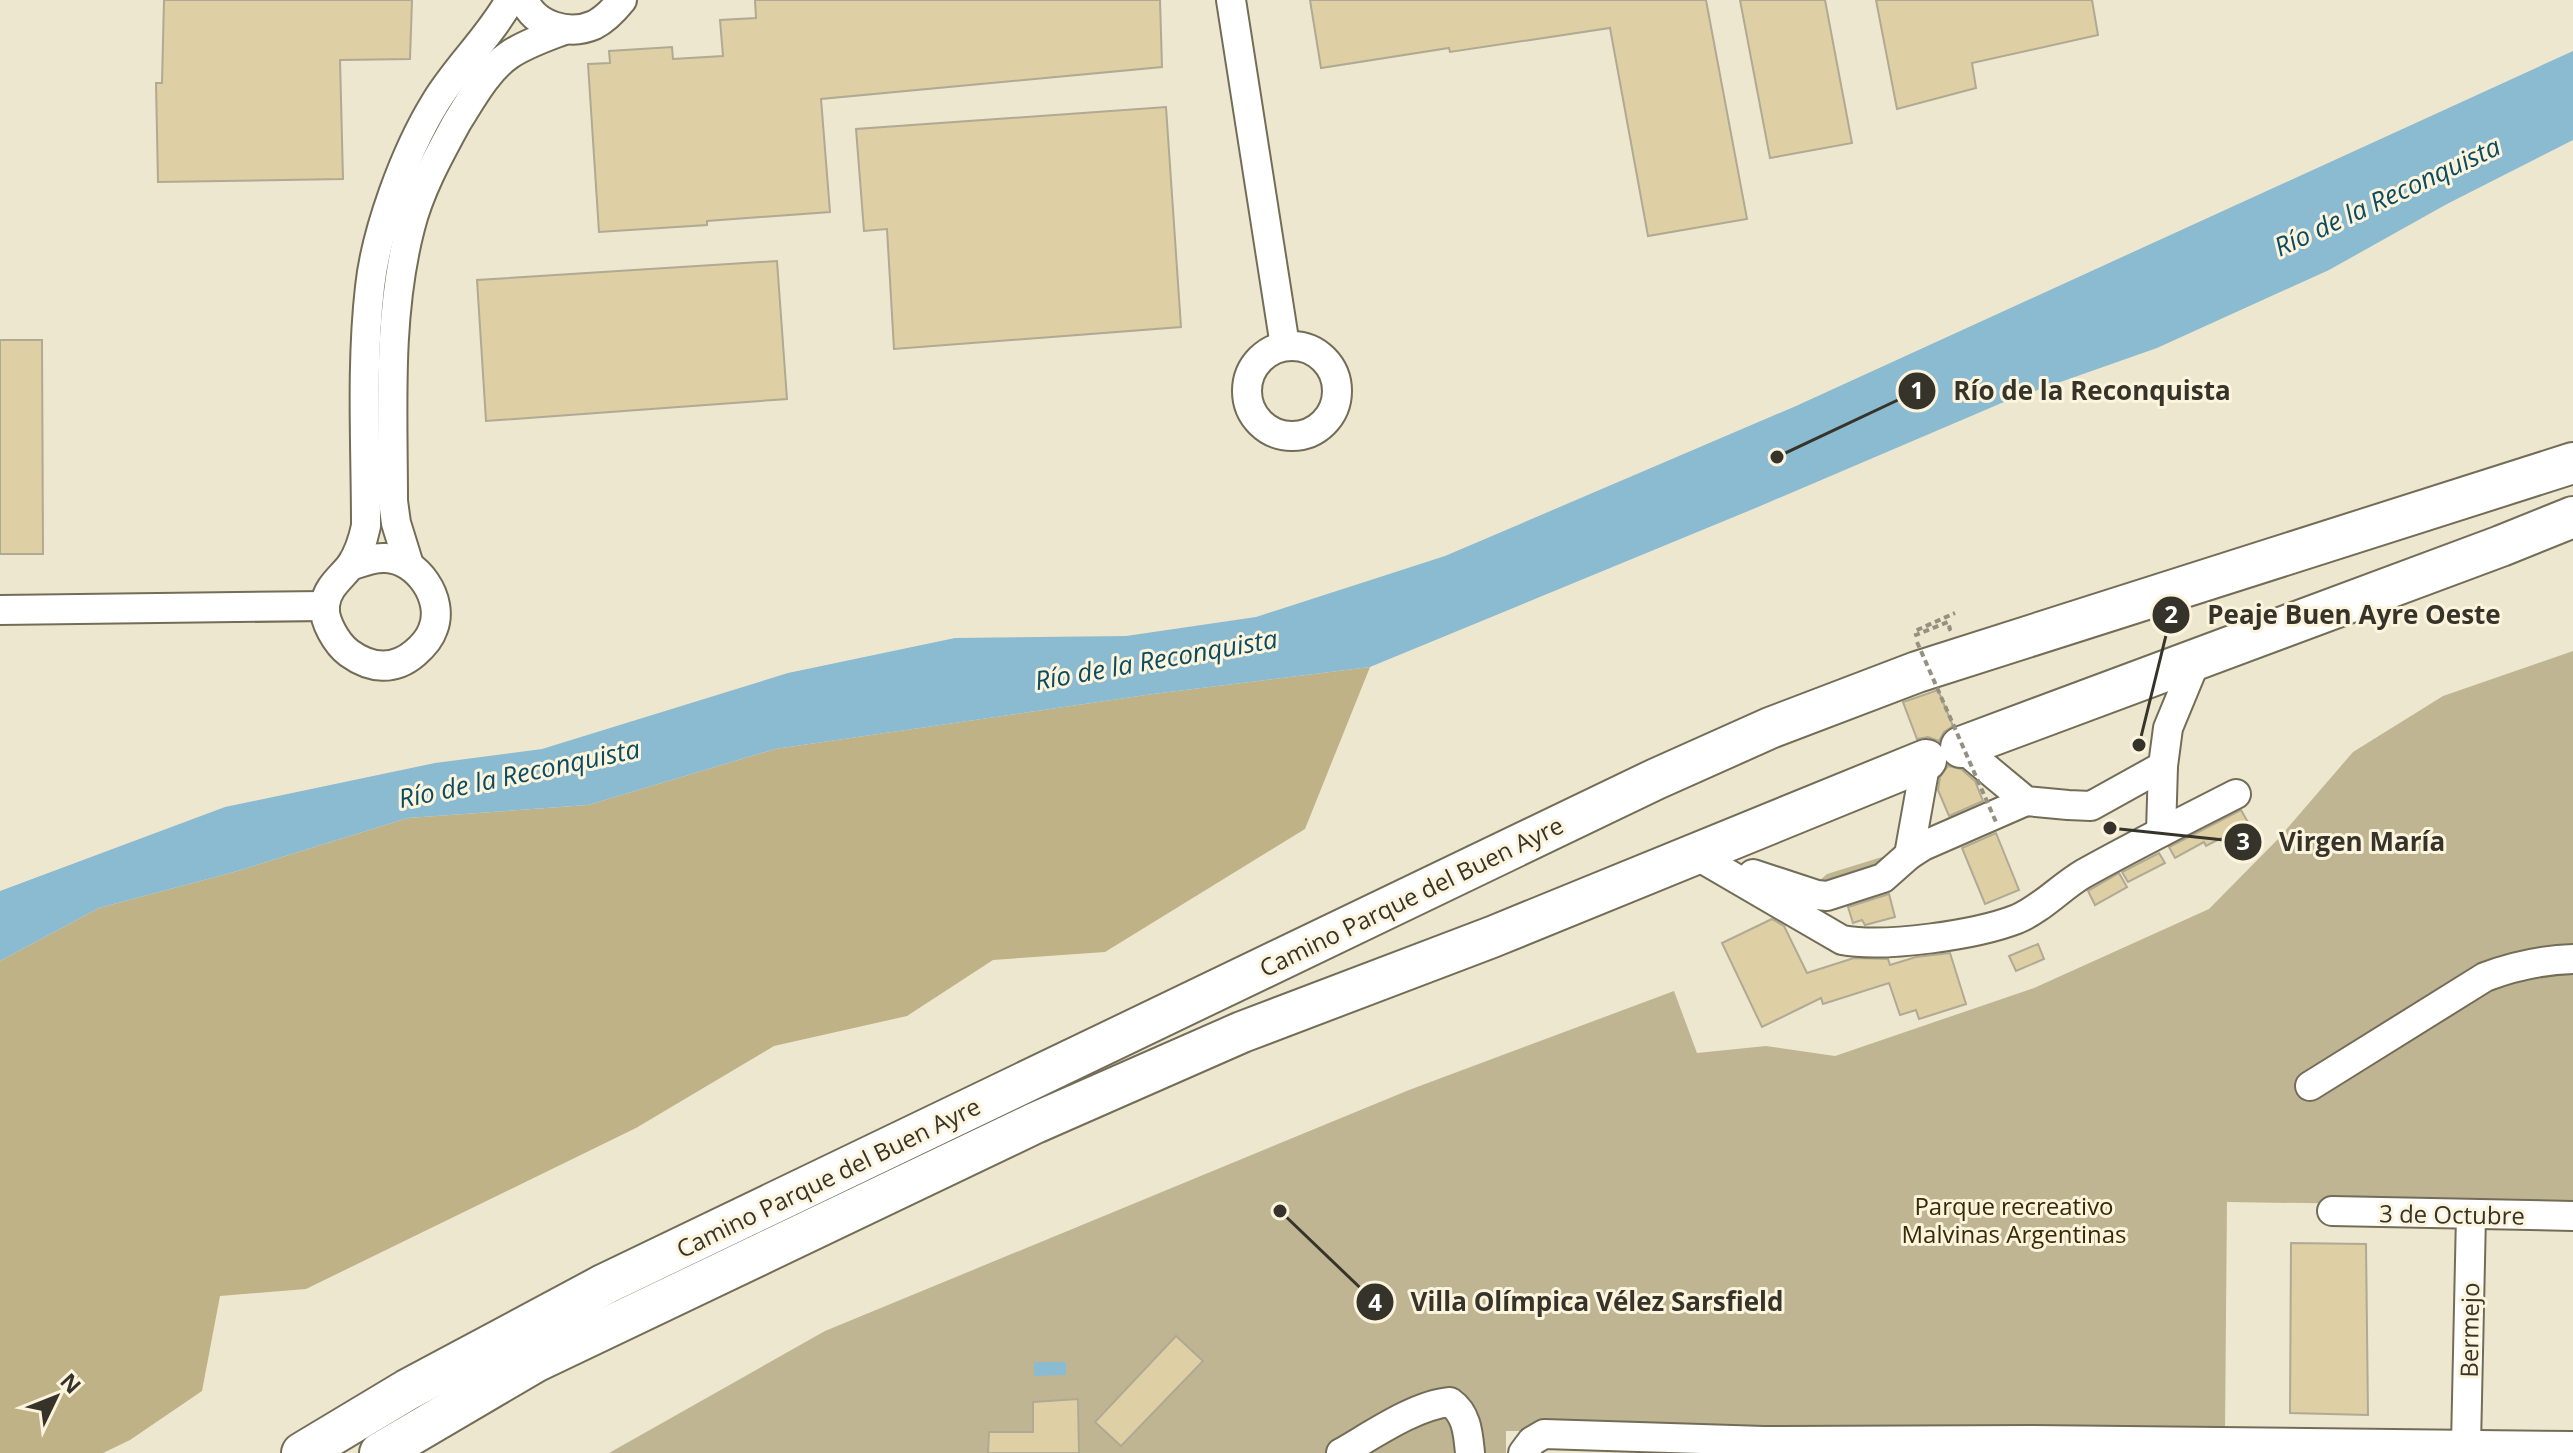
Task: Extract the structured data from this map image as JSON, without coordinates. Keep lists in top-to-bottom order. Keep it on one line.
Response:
{"streets":{"highway":["Camino Parque del Buen Ayre"],"street":["3 de Octubre","Bermejo"]},"crossings":[["3 de Octubre","Bermejo"]],"water":["Río de la Reconquista"],"parks":["Parque recreativo Malvinas Argentinas"],"places":["Río de la Reconquista","Peaje Buen Ayre Oeste","Virgen María","Villa Olímpica Vélez Sarsfield"],"north":"top right"}
